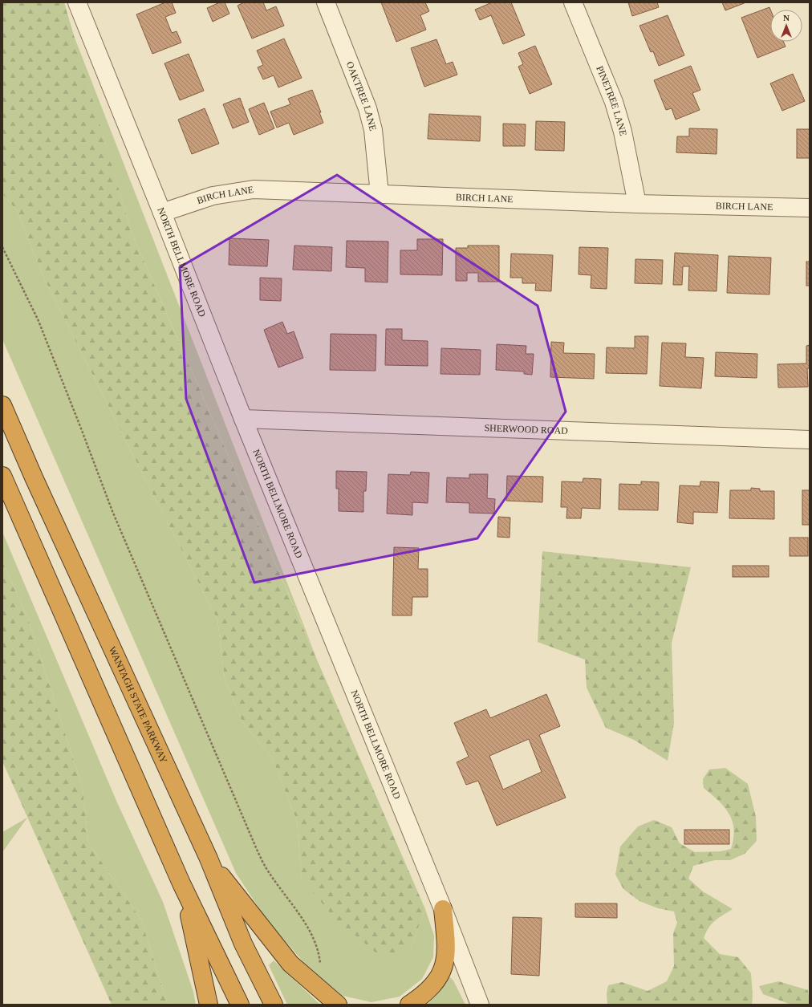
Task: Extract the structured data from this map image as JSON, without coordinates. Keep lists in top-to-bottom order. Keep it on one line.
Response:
{"streets":{"highway":["WANTAGH STATE PARKWAY"],"street":["OAKTREE LANE","PINETREE LANE","BIRCH LANE","NORTH BELLMORE ROAD","SHERWOOD ROAD"]},"crossings":[["OAKTREE LANE","BIRCH LANE"],["PINETREE LANE","BIRCH LANE"],["BIRCH LANE","NORTH BELLMORE ROAD"],["NORTH BELLMORE ROAD","SHERWOOD ROAD"]],"north":"top"}
